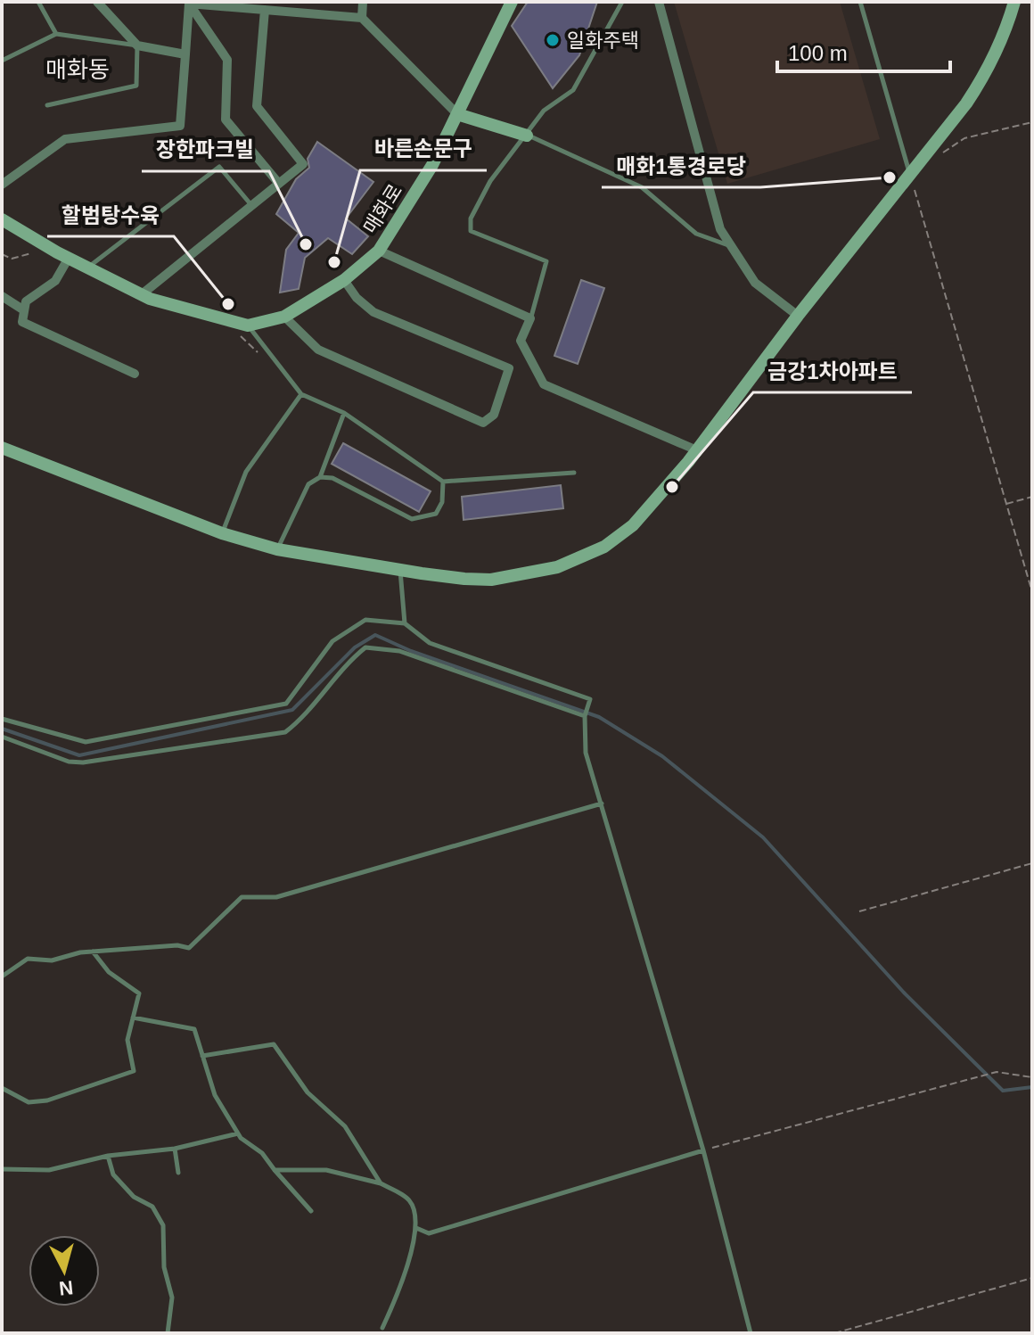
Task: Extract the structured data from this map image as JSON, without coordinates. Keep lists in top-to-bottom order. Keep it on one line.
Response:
{"streets":{"street":["매화로"]},"districts":["매화동"],"places":["일화주택","매화1통경로당","장한파크빌","바른손문구","할범탕수육","금강1차아파트"],"scale_bar":"100 m","north":"bottom"}
